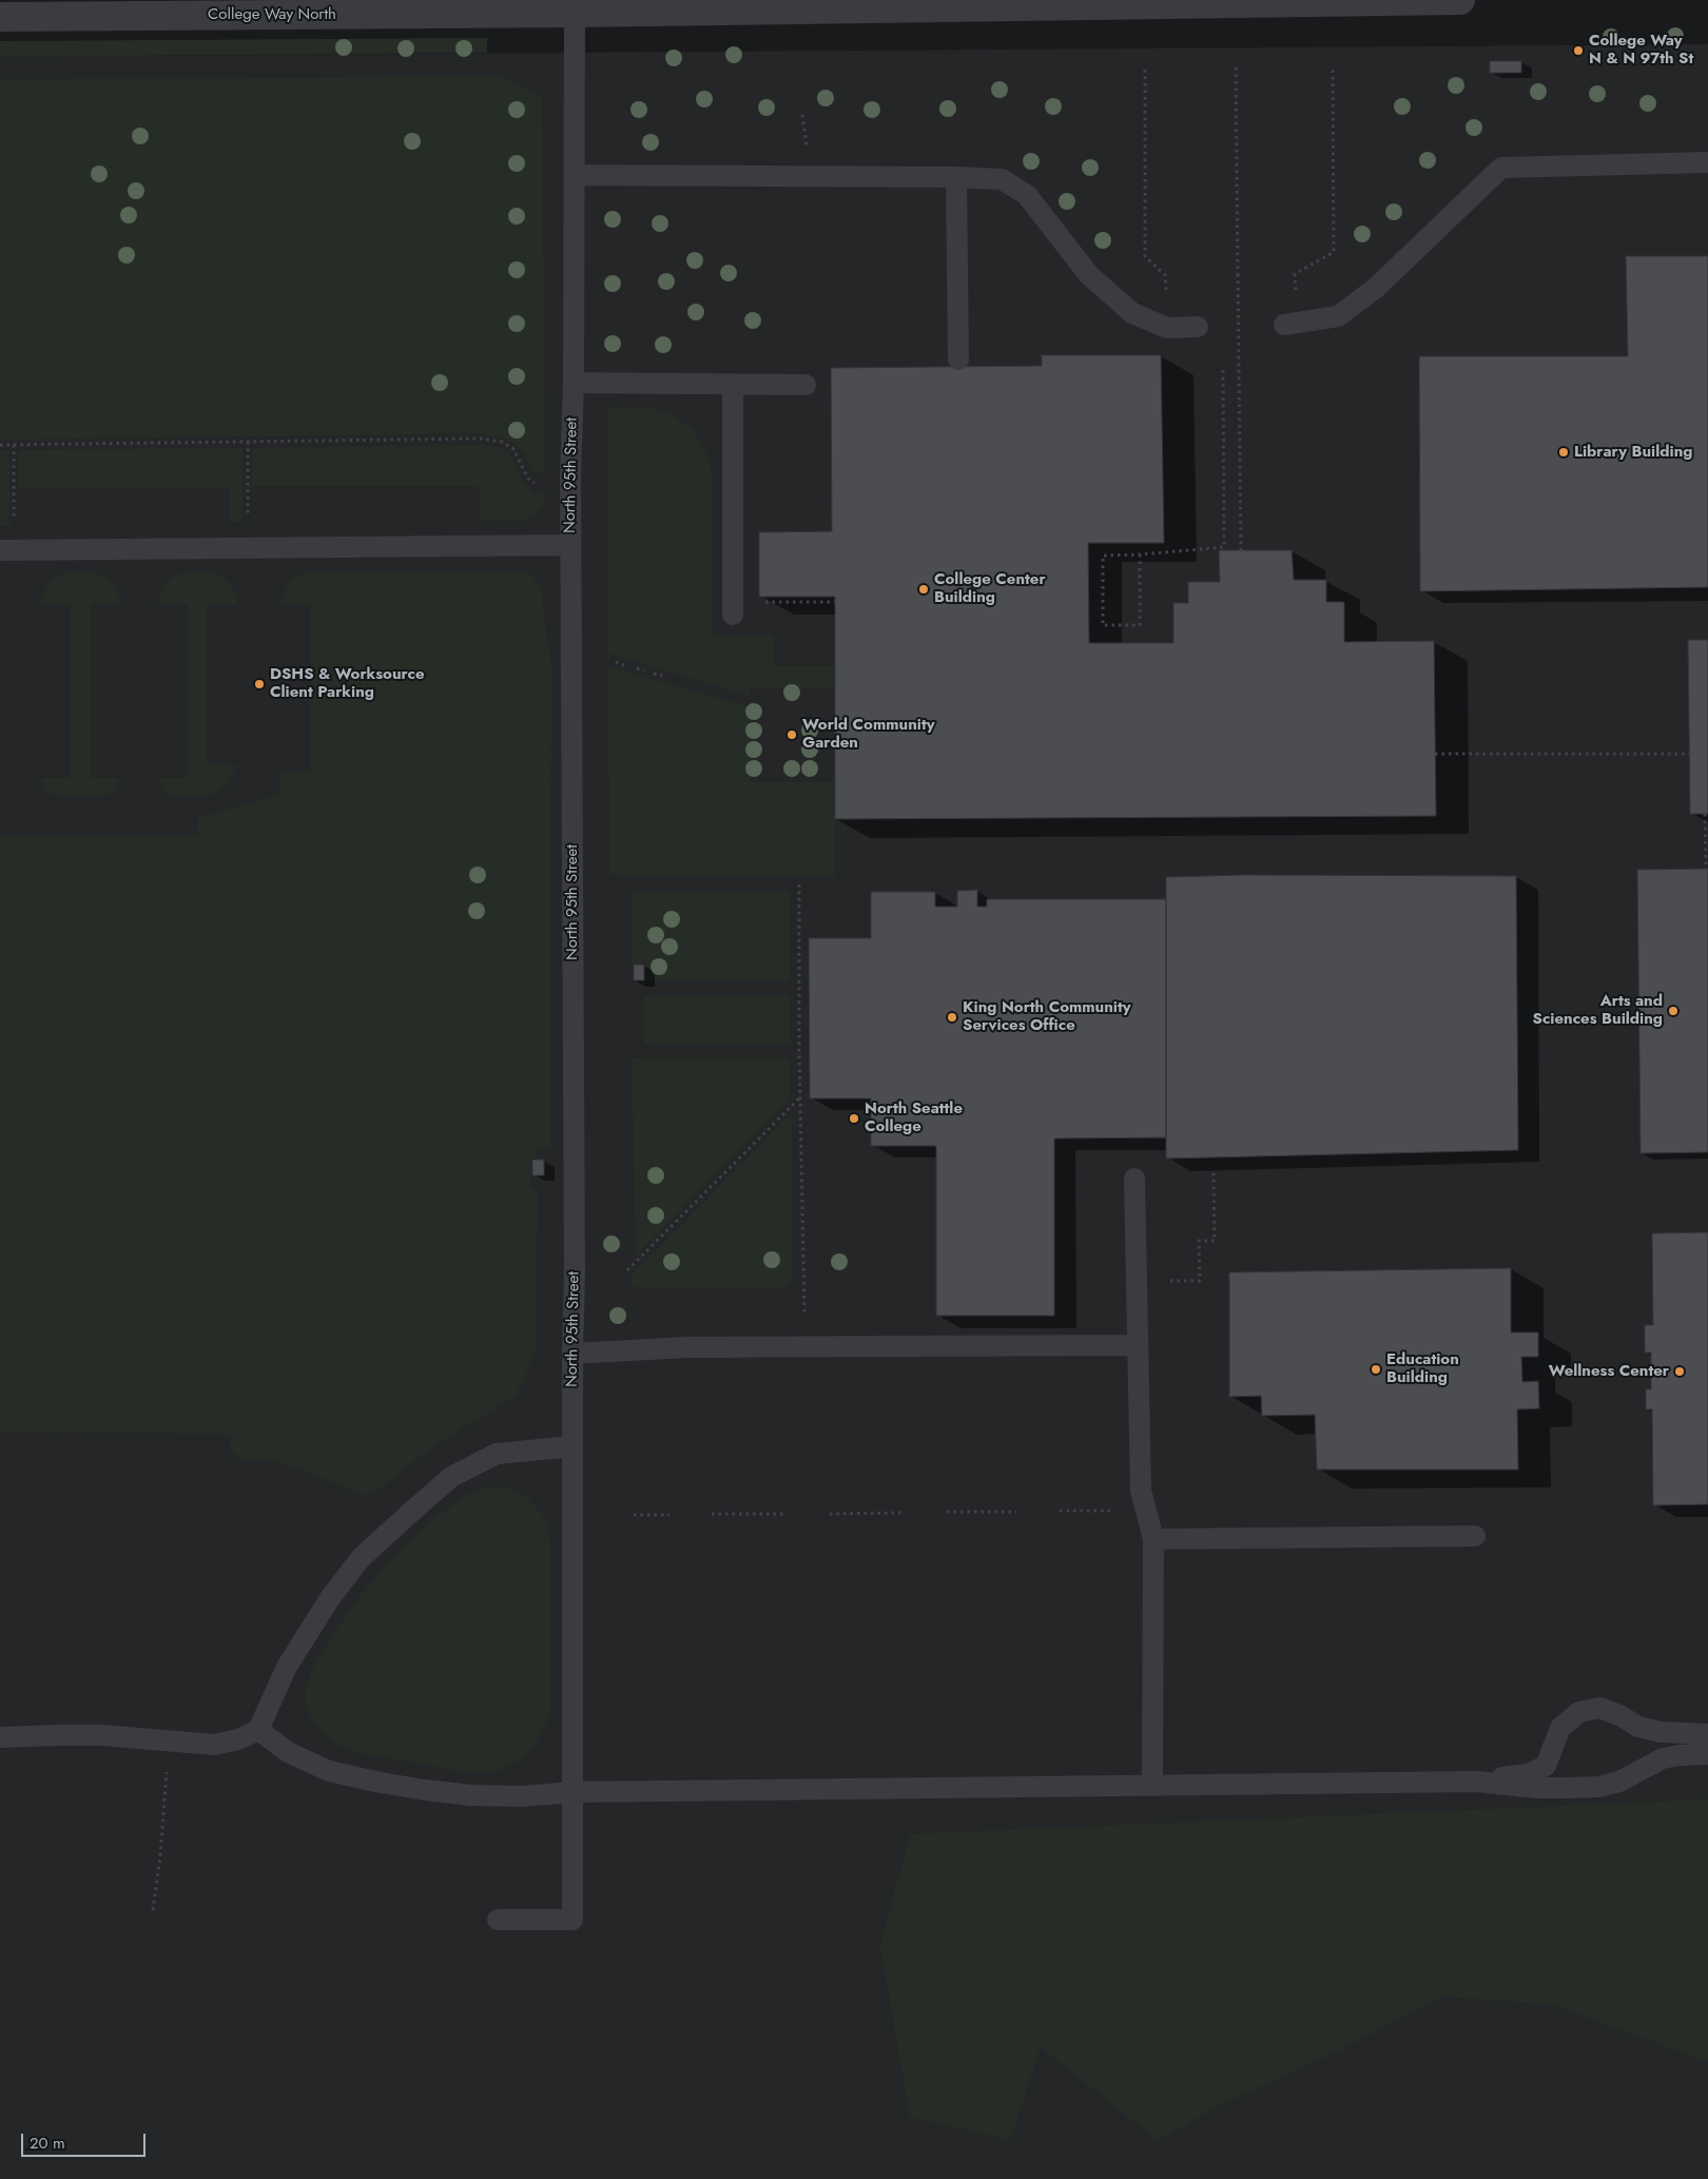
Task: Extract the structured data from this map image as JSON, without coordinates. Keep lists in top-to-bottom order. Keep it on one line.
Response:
{"streets":{"street":["College Way North"],"lane":["North 95th Street"]},"crossings":[["College Way North","North 95th Street"]],"places":["College Way N & N 97th St","Library Building","College Center Building","DSHS & Worksource Client Parking","World Community Garden","Arts and Sciences Building","King North Community Services Office","North Seattle College","Education Building","Wellness Center"],"scale_bar":"20 m"}
